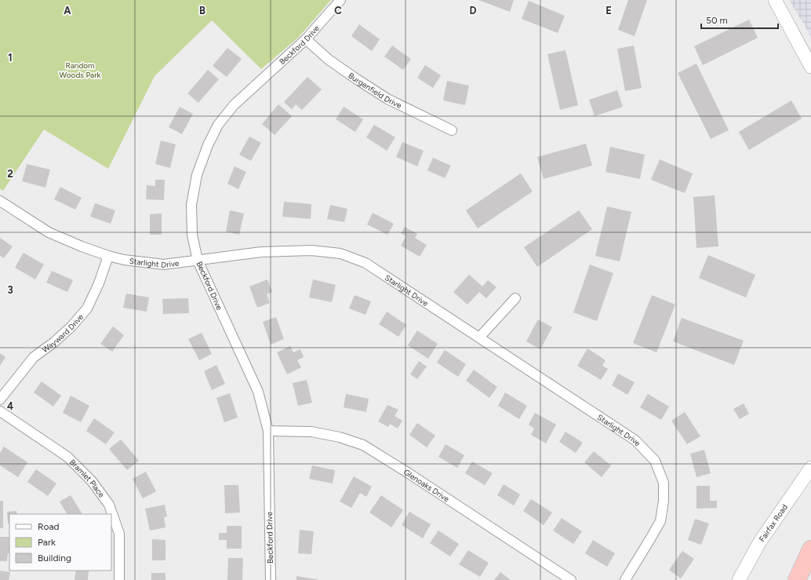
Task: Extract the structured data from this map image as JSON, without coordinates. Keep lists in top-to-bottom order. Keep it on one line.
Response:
{"streets":{"street":["Beckford Drive","Burgenfield Drive","Starlight Drive","Wayward Drive","Bramlet Place","Glenoaks Drive","Fairfax Road"]},"crossings":[["Beckford Drive","Burgenfield Drive"],["Beckford Drive","Starlight Drive"],["Beckford Drive","Glenoaks Drive"],["Starlight Drive","Wayward Drive"]],"parks":["Random Woods Park"],"legend":["Road","Park","Building"],"scale_bar":"50 m","grid":{"columns":["A","B","C","D","E"],"rows":["1","2","3","4"]}}
